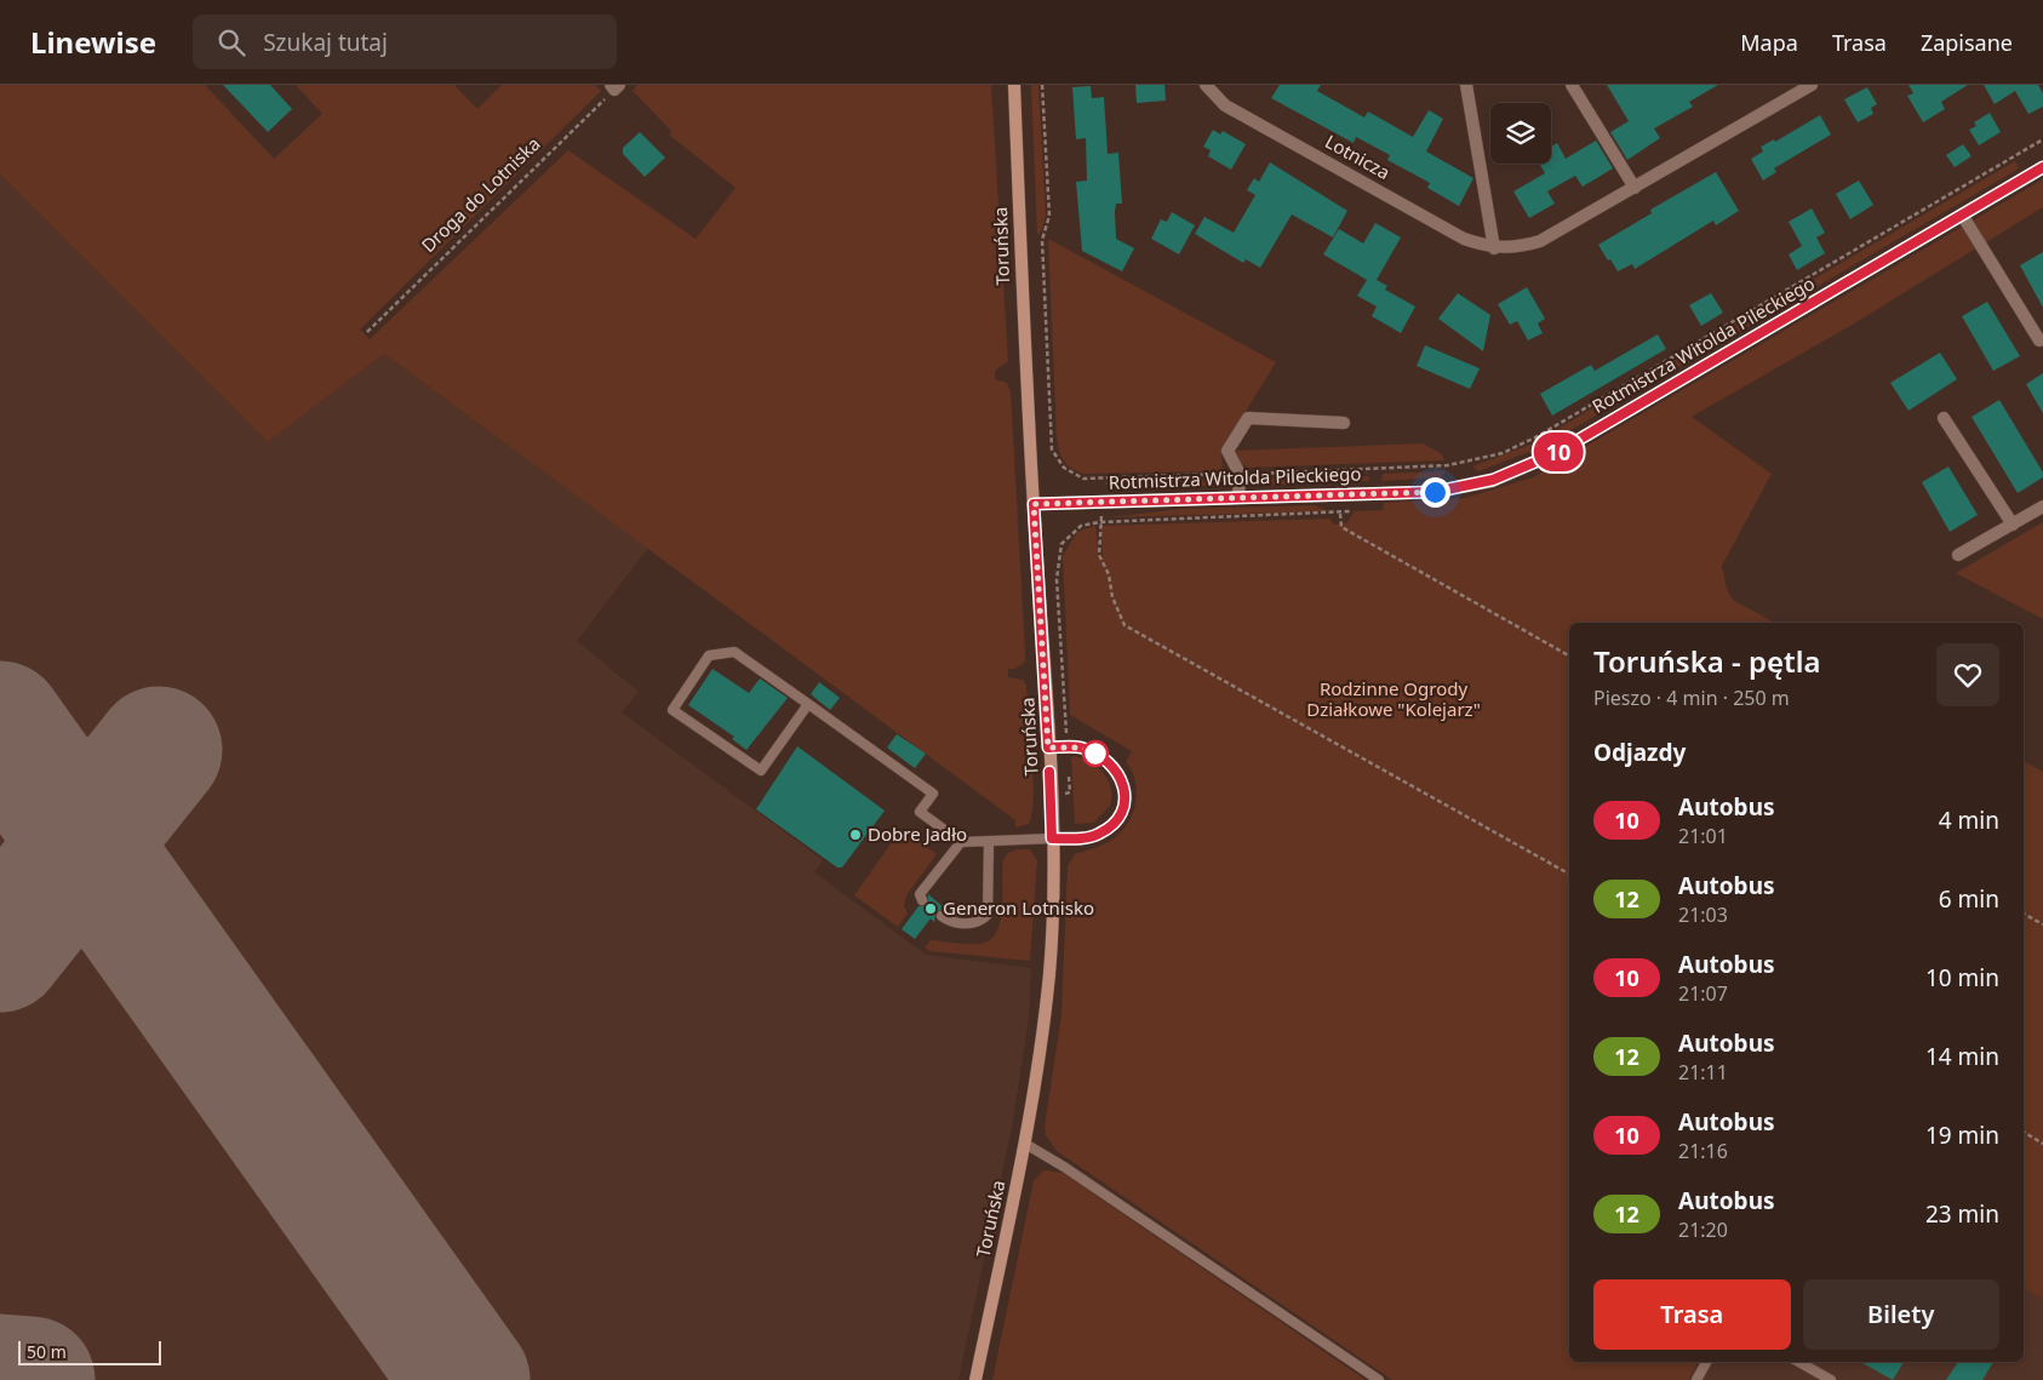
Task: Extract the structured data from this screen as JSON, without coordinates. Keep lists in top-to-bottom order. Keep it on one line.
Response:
{"streets":{"main road":["Toruńska"],"street":["Lotnicza","Rotmistrza Witolda Pileckiego"],"path":["Droga do Lotniska"]},"crossings":[["Toruńska","Rotmistrza Witolda Pileckiego"]],"parks":["Rodzinne Ogrody Działkowe \"Kolejarz\""],"places":["Dobre Jadło","Generon Lotnisko"],"lines":["bus line 10"],"scale_bar":"50 m","page":{"header":"Linewise","search":"Szukaj tutaj","nav":["Mapa","Trasa","Zapisane"],"on_map":"10","heading":[["Toruńska - pętla","Pieszo · 4 min · 250 m"],"Odjazdy"],"list":[{"mark":"10","name":"Autobus","note":"21:01","value":"4 min"},{"mark":"12","name":"Autobus","note":"21:03","value":"6 min"},{"mark":"10","name":"Autobus","note":"21:07","value":"10 min"},{"mark":"12","name":"Autobus","note":"21:11","value":"14 min"},{"mark":"10","name":"Autobus","note":"21:16","value":"19 min"},{"mark":"12","name":"Autobus","note":"21:20","value":"23 min"}],"buttons":["Trasa","Bilety"],"scale":"50 m"}}
